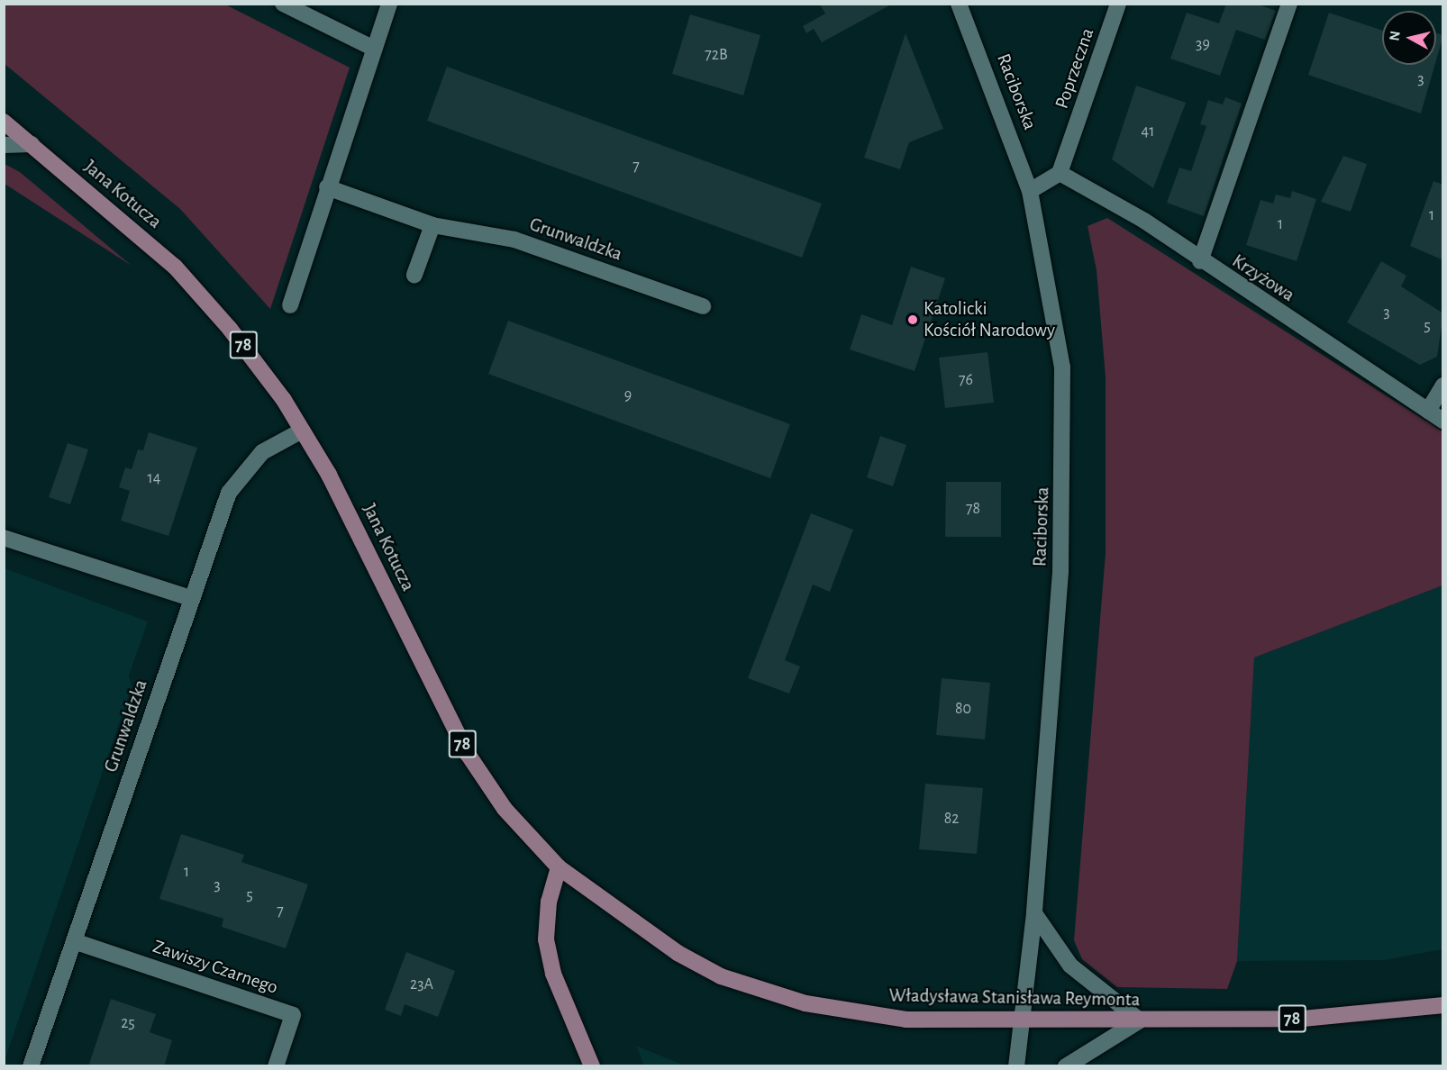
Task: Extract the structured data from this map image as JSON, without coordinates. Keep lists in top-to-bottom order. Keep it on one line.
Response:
{"streets":{"main road":["Jana Kotucza","78","Władysława Stanisława Reymonta"],"street":["Poprzeczna","Raciborska","Grunwaldzka","Krzyżowa","Zawiszy Czarnego"]},"crossings":[["Poprzeczna","Krzyżowa"],["Raciborska","Władysława Stanisława Reymonta"],["Jana Kotucza","Grunwaldzka"],["Jana Kotucza","Władysława Stanisława Reymonta"],["Grunwaldzka","Zawiszy Czarnego"]],"places":["Katolicki Kościół Narodowy"],"house_numbers":["39","72B","3","41","7","1","1","3","5","76","9","14","78","80","82","1","3","5","7","23A","25"],"north":"left"}
